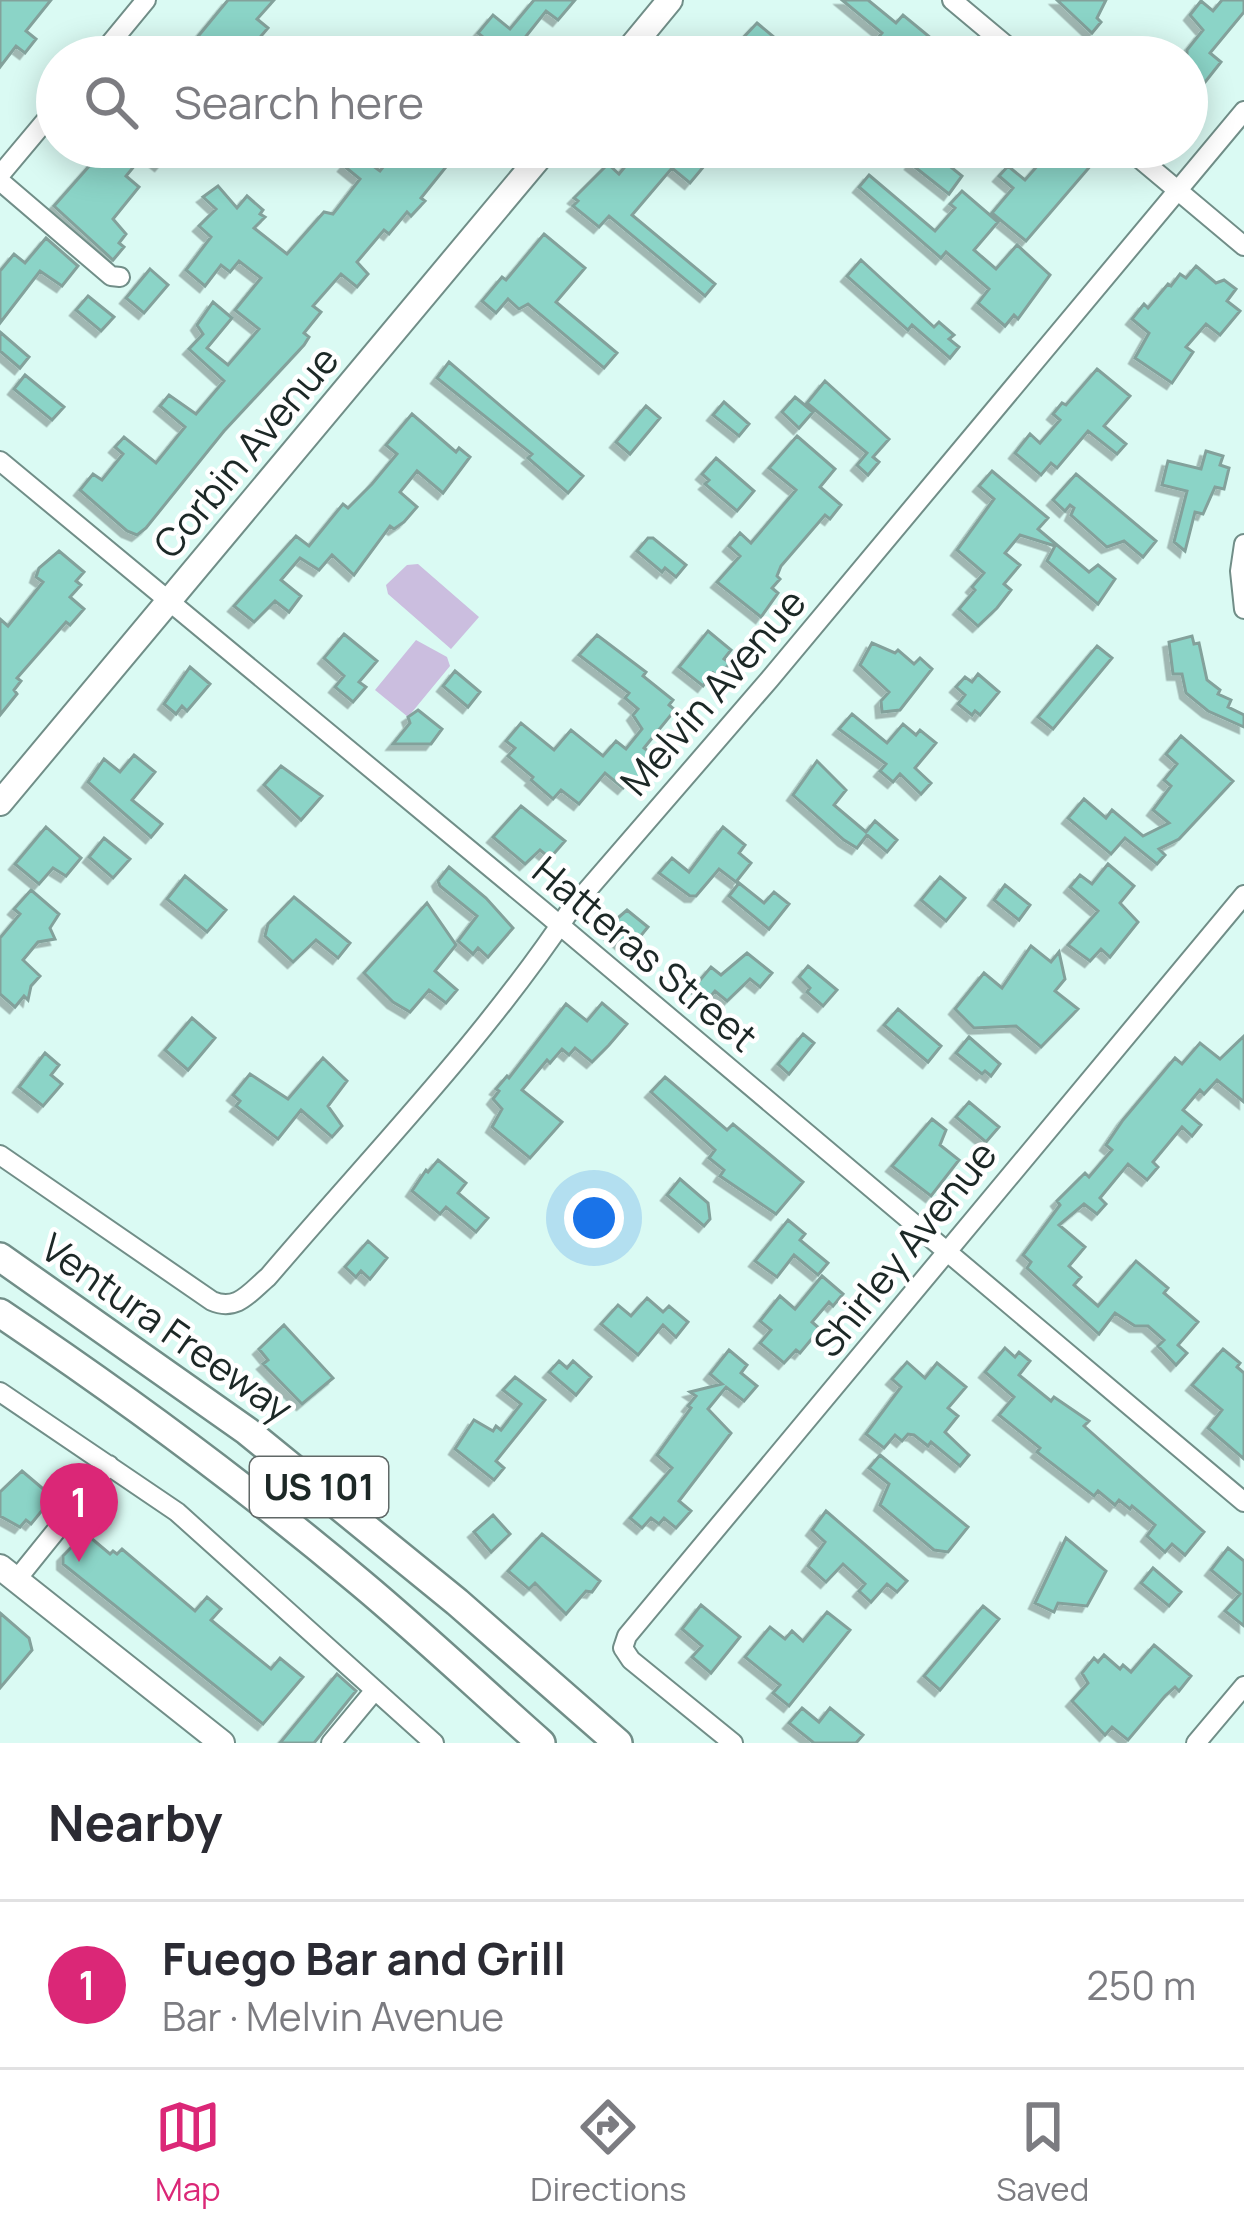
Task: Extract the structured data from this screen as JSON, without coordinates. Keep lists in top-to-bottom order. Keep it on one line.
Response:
{"streets":{"highway":["Ventura Freeway","US 101"],"main road":["Corbin Avenue"],"street":["Melvin Avenue","Hatteras Street","Shirley Avenue"]},"crossings":[["Corbin Avenue","Hatteras Street"],["Melvin Avenue","Hatteras Street"],["Hatteras Street","Shirley Avenue"]],"page":{"search":"Search here","pins":"1","heading":"Nearby","list":[{"mark":"1","name":"Fuego Bar and Grill","note":"Bar · Melvin Avenue","value":"250 m"}],"nav":["Map","Directions","Saved"]}}
